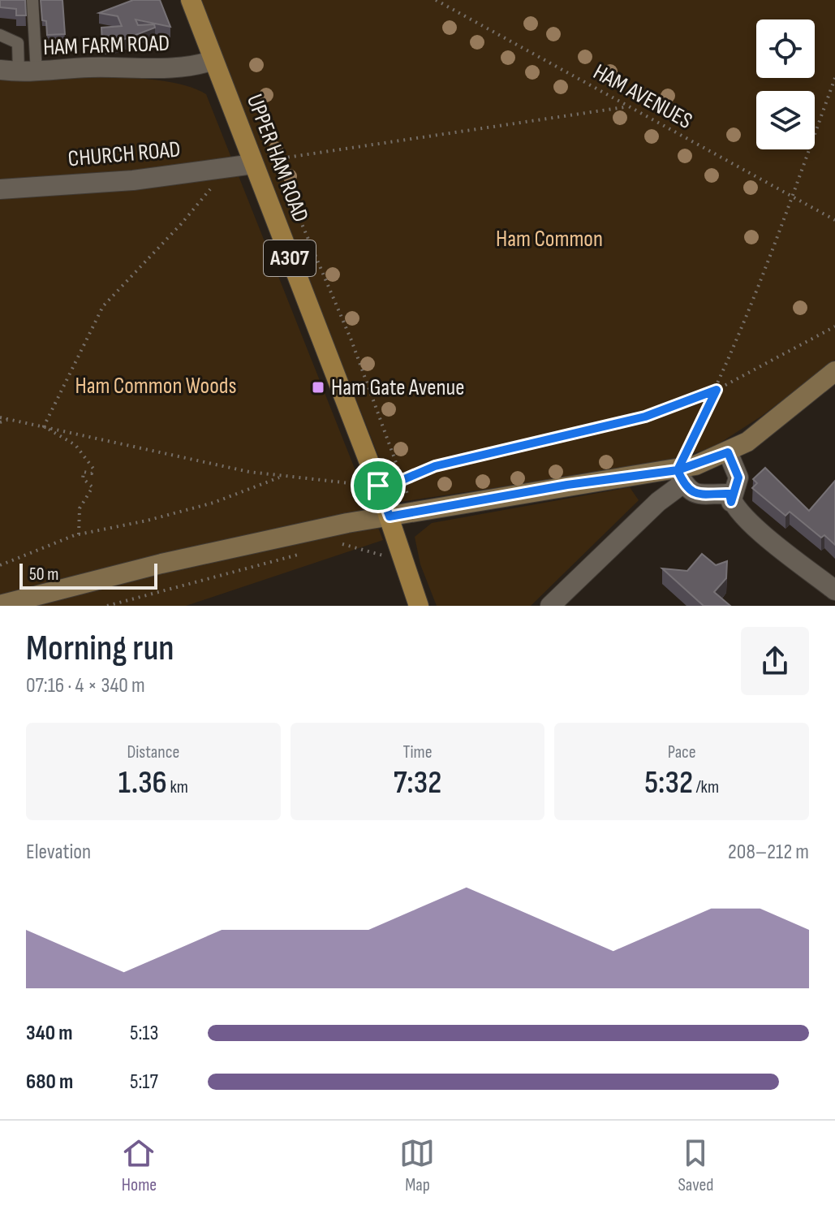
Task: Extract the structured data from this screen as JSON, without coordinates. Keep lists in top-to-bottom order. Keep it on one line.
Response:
{"streets":{"main road":["UPPER HAM ROAD","A307"],"street":["HAM FARM ROAD","CHURCH ROAD"],"path":["HAM AVENUES"]},"crossings":[["HAM FARM ROAD","UPPER HAM ROAD"],["CHURCH ROAD","UPPER HAM ROAD"],["UPPER HAM ROAD","A307"]],"parks":["Ham Common","Ham Common Woods"],"places":{"transit":["Ham Gate Avenue"]},"scale_bar":"50 m","page":{"scale":"50 m","heading":["Morning run","07:16 · 4 × 340 m"],"stats":[["Distance","1.36 km"],["Time","7:32"],["Pace","5:32 /km"]],"chart":["Elevation","208–212 m"],"list":[{"name":"340 m","note":"5:13"},{"name":"680 m","note":"5:17"}],"tabs":["Home","Map","Saved"]}}
